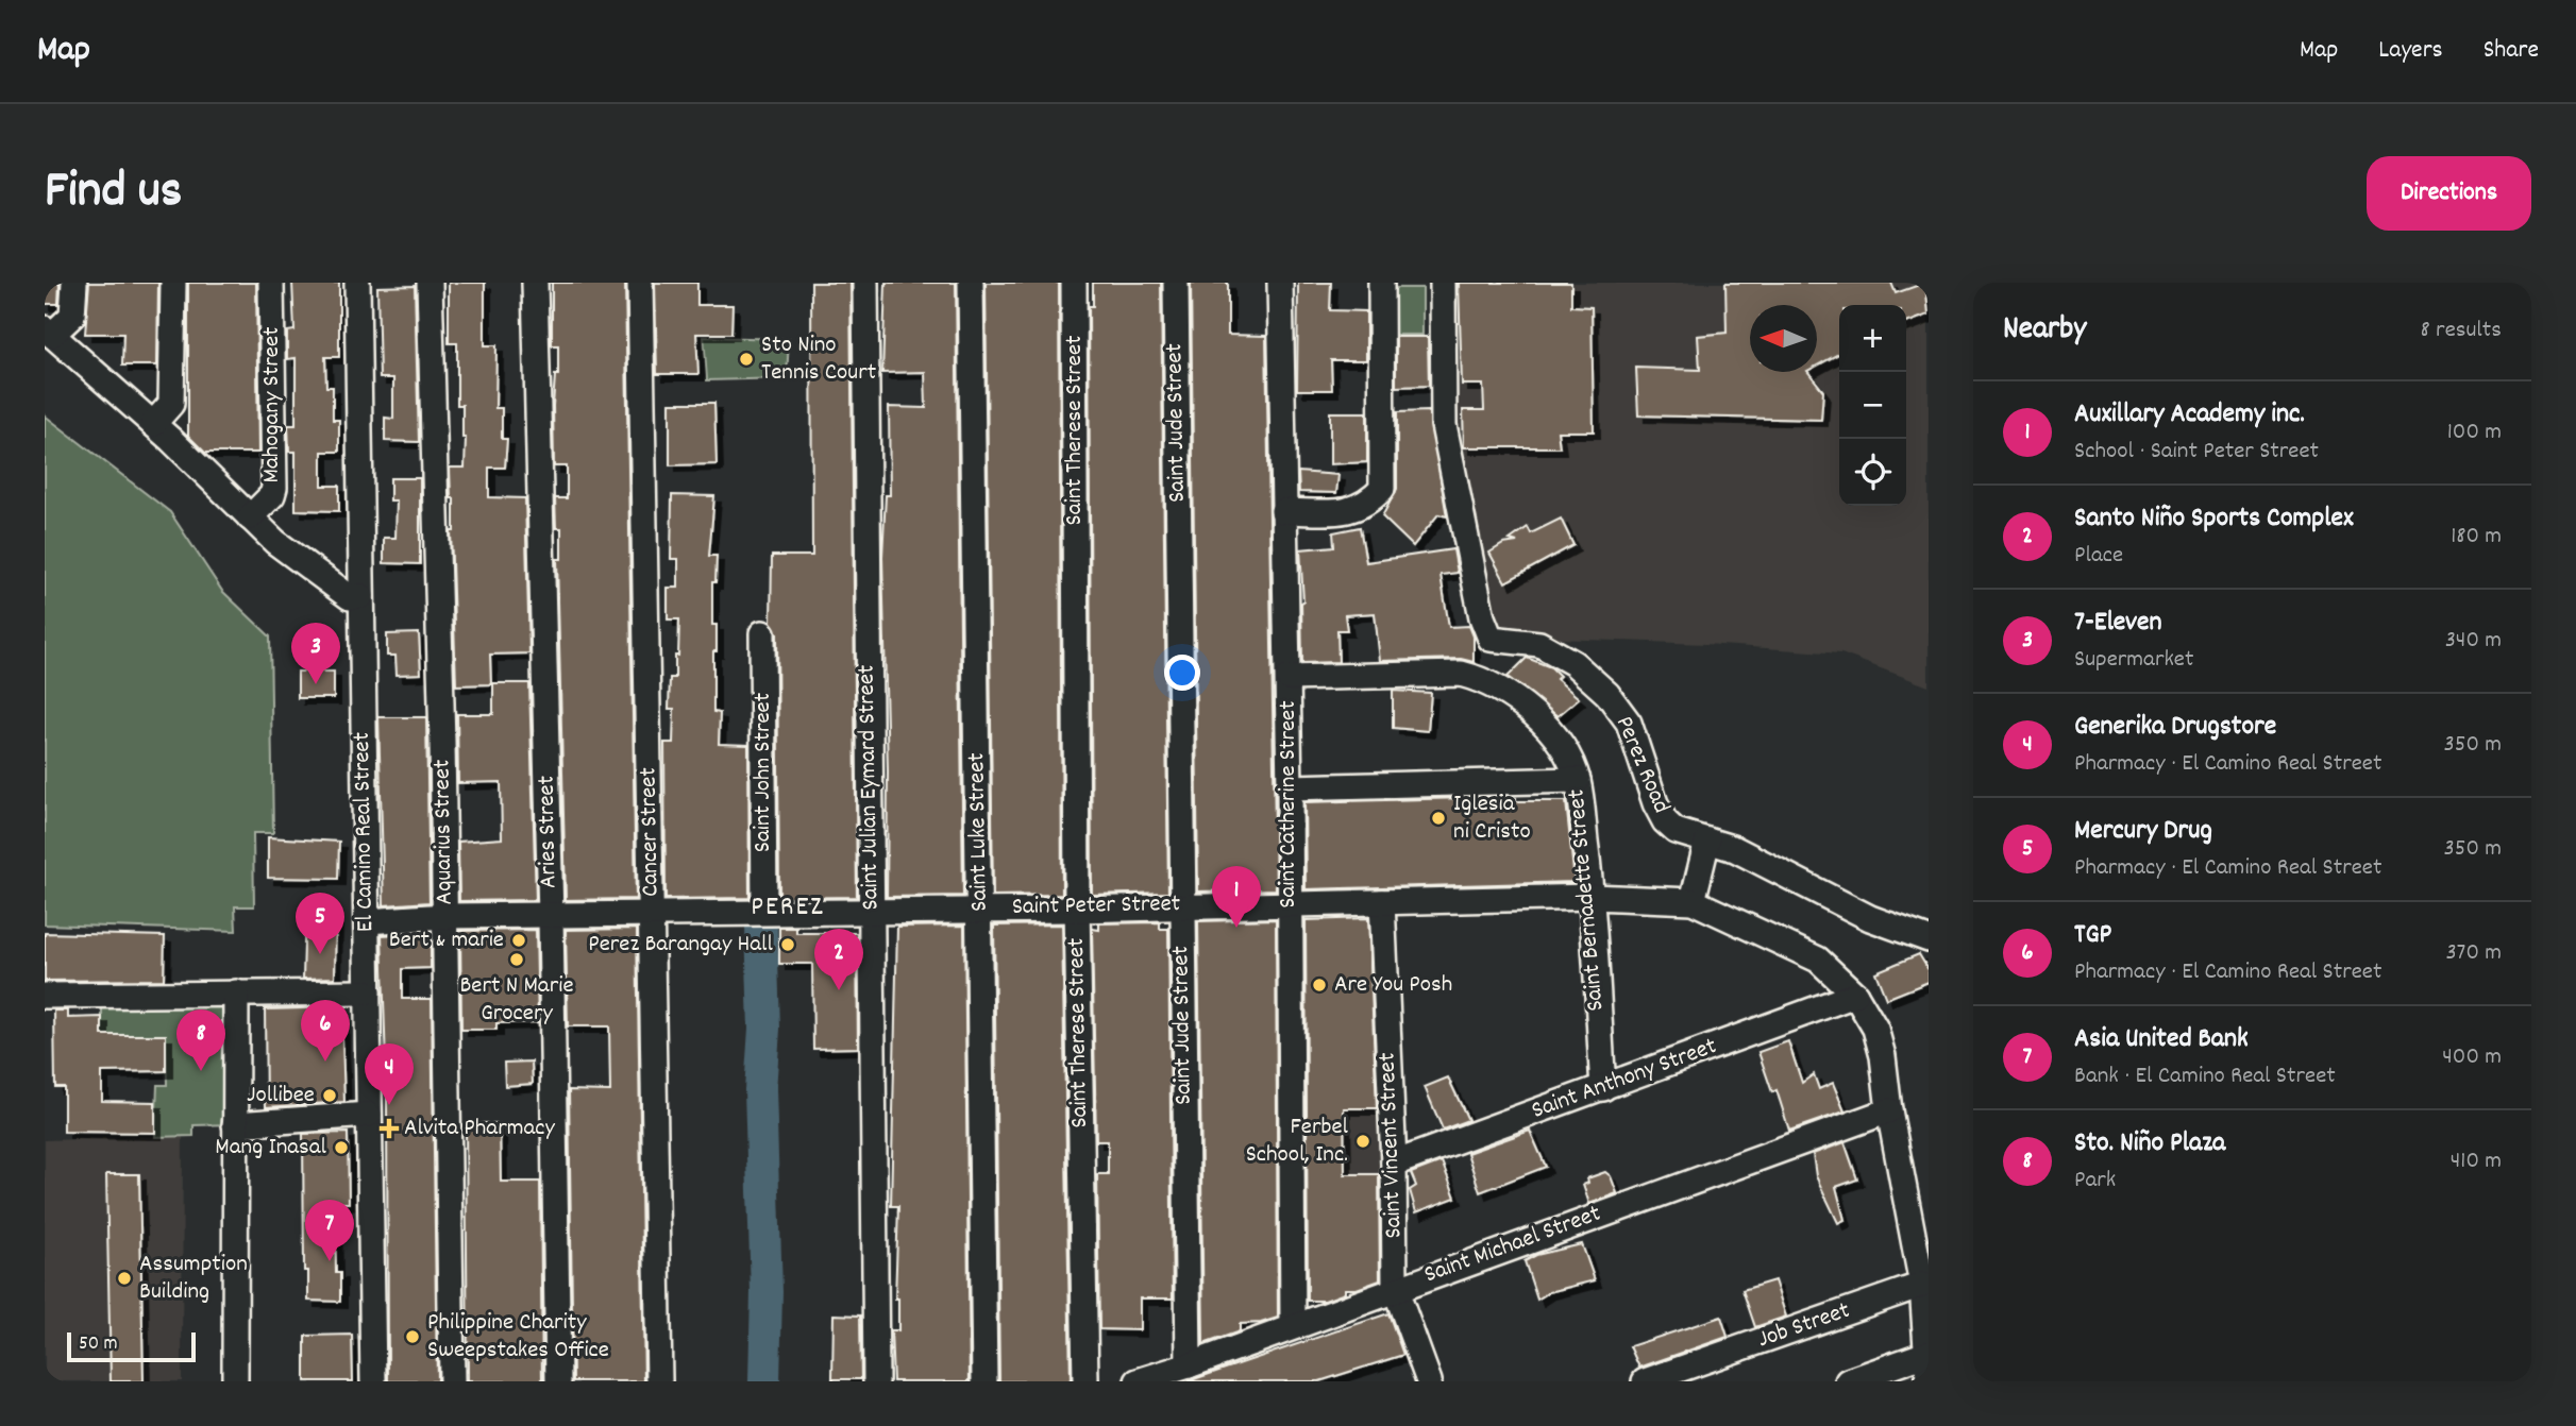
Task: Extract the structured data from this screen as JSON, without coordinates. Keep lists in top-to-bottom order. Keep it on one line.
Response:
{"streets":{"street":["Mahogany Street","Saint Jude Street","Saint Therese Street","Perez Road","Saint John Street","Saint Julian Eymard Street","Saint Catherine Street","El Camino Real Street","Aquarius Street","Aries Street","Cancer Street","Saint Luke Street","Saint Bernadette Street","Saint Peter Street","Saint Anthony Street","Saint Vincent Street","Saint Michael Street","Job Street"]},"crossings":[["Saint Jude Street","Saint Peter Street"],["Saint Jude Street","Saint Michael Street"],["Saint Therese Street","Saint Peter Street"],["Saint John Street","Saint Peter Street"],["Saint Julian Eymard Street","Saint Peter Street"],["Saint Catherine Street","Saint Bernadette Street"],["Saint Catherine Street","Saint Peter Street"],["Saint Catherine Street","Saint Michael Street"],["El Camino Real Street","Saint Peter Street"],["Aquarius Street","Saint Peter Street"],["Aries Street","Saint Peter Street"],["Cancer Street","Saint Peter Street"],["Saint Luke Street","Saint Peter Street"],["Saint Bernadette Street","Saint Peter Street"],["Saint Bernadette Street","Saint Anthony Street"],["Saint Peter Street","Saint Anthony Street"],["Saint Peter Street","Saint Vincent Street"],["Saint Peter Street","Saint Michael Street"],["Saint Peter Street","Job Street"],["Saint Anthony Street","Saint Vincent Street"],["Saint Vincent Street","Saint Michael Street"]],"districts":["PEREZ"],"places":{"other":["Sto Nino Tennis Court","Iglesia ni Cristo","Bert & marie","Perez Barangay Hall","Bert N Marie Grocery","Are You Posh","Jollibee","Ferbel School, Inc.","Mang Inasal","Assumption Building","Philippine Charity Sweepstakes Office"],"health":["Alvita Pharmacy"]},"scale_bar":"50 m","north":"left","page":{"header":"Map","nav":["Map","Layers","Share"],"title":"Find us","buttons":"Directions","heading":["Nearby","8 results"],"map_buttons":["+","−"],"list":[{"mark":"1","name":"Auxillary Academy inc.","note":"School · Saint Peter Street","value":"100 m"},{"mark":"2","name":"Santo Niño Sports Complex","note":"Place","value":"180 m"},{"mark":"3","name":"7-Eleven","note":"Supermarket","value":"340 m"},{"mark":"4","name":"Generika Drugstore","note":"Pharmacy · El Camino Real Street","value":"350 m"},{"mark":"5","name":"Mercury Drug","note":"Pharmacy · El Camino Real Street","value":"350 m"},{"mark":"6","name":"TGP","note":"Pharmacy · El Camino Real Street","value":"370 m"},{"mark":"7","name":"Asia United Bank","note":"Bank · El Camino Real Street","value":"400 m"},{"mark":"8","name":"Sto. Niño Plaza","note":"Park","value":"410 m"}],"pins":["3","1","5","2","6","8","4","7"],"scale":"50 m"}}
